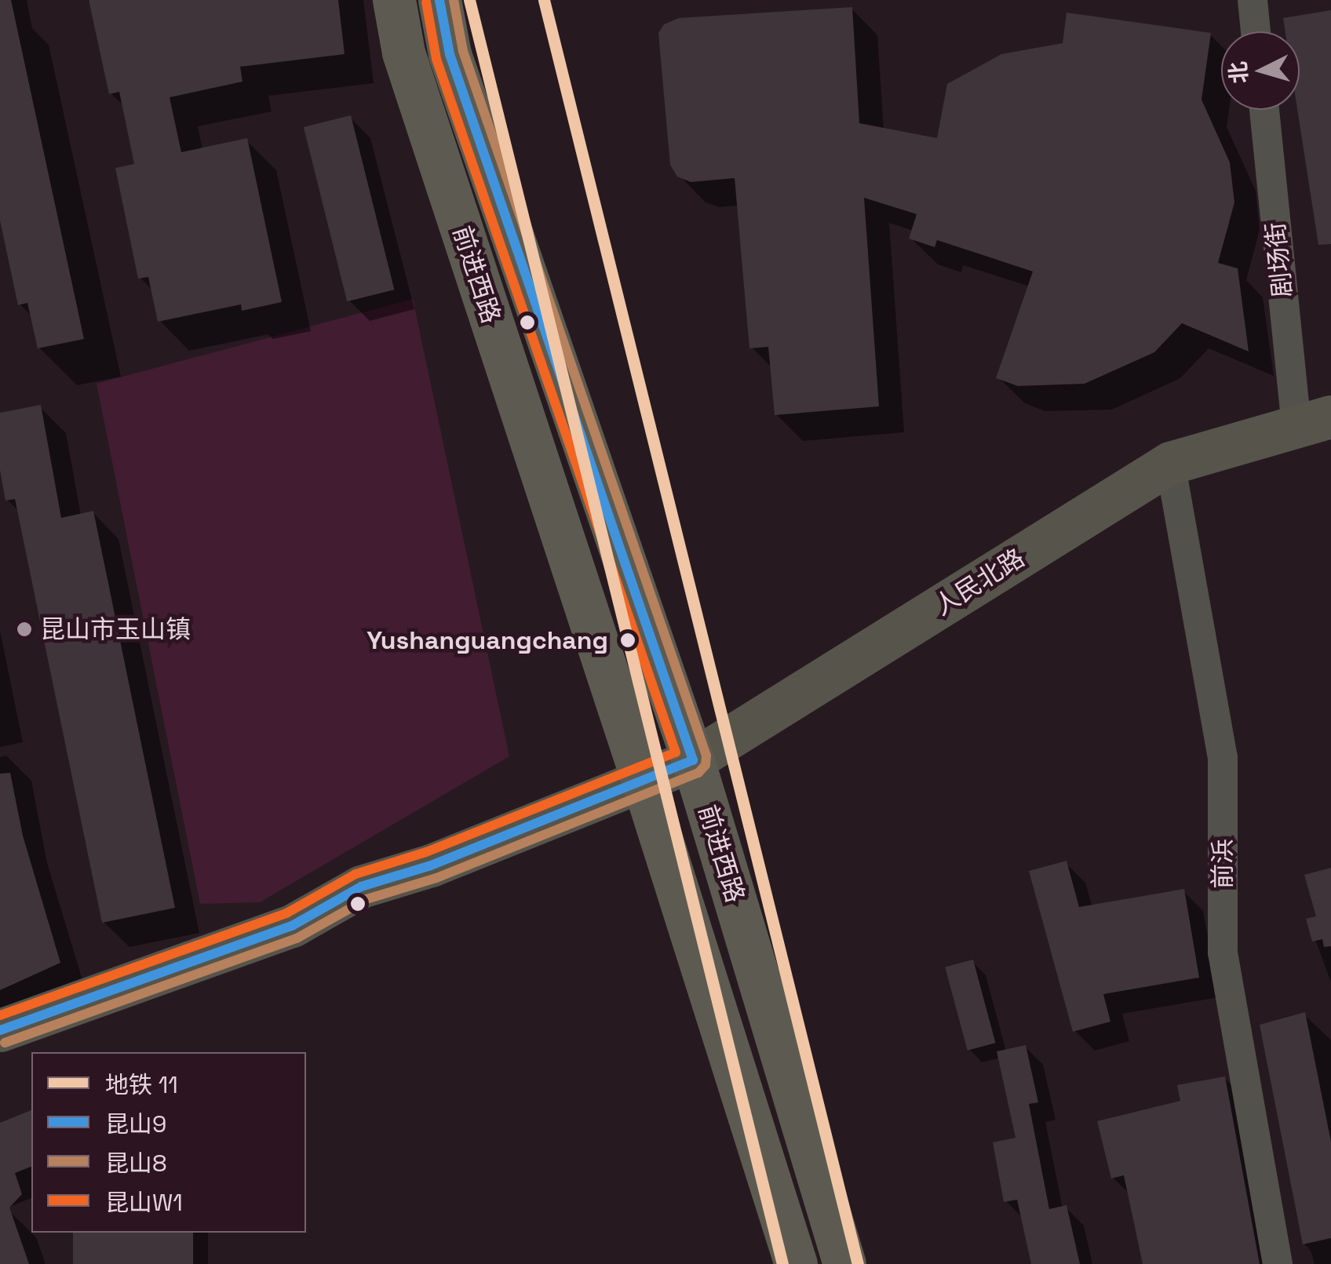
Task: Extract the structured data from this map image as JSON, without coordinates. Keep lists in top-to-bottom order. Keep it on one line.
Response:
{"streets":{"main road":["前进西路","人民北路"],"street":["剧场街","前浜"]},"crossings":[["剧场街","人民北路"],["前进西路","人民北路"],["人民北路","前浜"]],"places":["昆山市玉山镇","Yushanguangchang"],"lines":["metro line 11","transit line 昆山9","transit line 昆山8","transit line 昆山W1"],"legend":["地铁 11","昆山9","昆山8","昆山W1"],"north":"left"}
